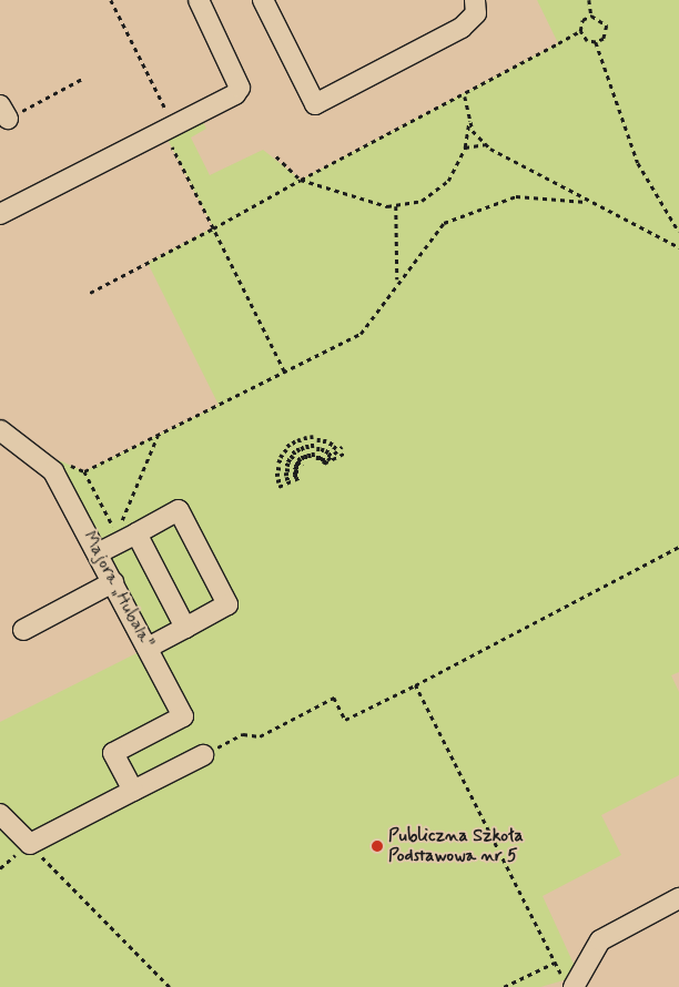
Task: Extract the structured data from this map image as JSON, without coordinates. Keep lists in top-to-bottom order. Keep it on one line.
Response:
{"streets":{"street":["Majora „Hubala”"]},"places":["Publiczna Szkoła Podstawowa nr 5"]}
